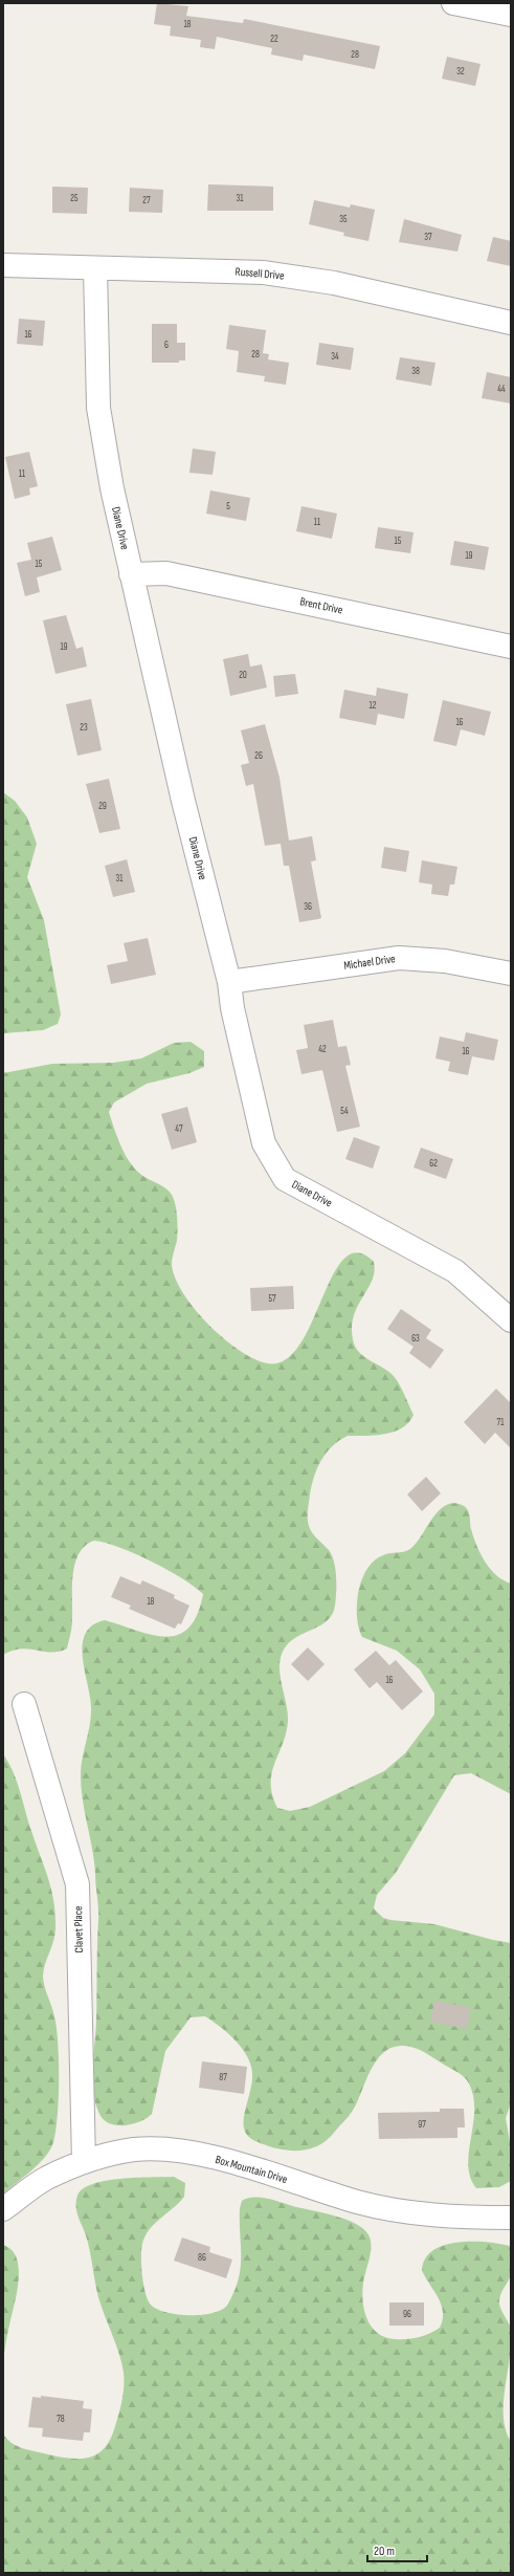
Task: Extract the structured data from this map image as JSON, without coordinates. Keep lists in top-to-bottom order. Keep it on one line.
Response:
{"streets":{"street":["Russell Drive","Diane Drive","Brent Drive","Michael Drive","Clavet Place","Box Mountain Drive"]},"crossings":[["Russell Drive","Diane Drive"],["Diane Drive","Brent Drive"],["Diane Drive","Michael Drive"],["Clavet Place","Box Mountain Drive"]],"house_numbers":["18","22","28","32","25","31","27","35","37","16","6","28","34","38","44","11","5","11","15","19","15","19","20","12","16","23","26","29","31","36","42","16","54","47","62","57","63","71","18","16","87","97","86","96","78"],"scale_bar":"20 m"}
